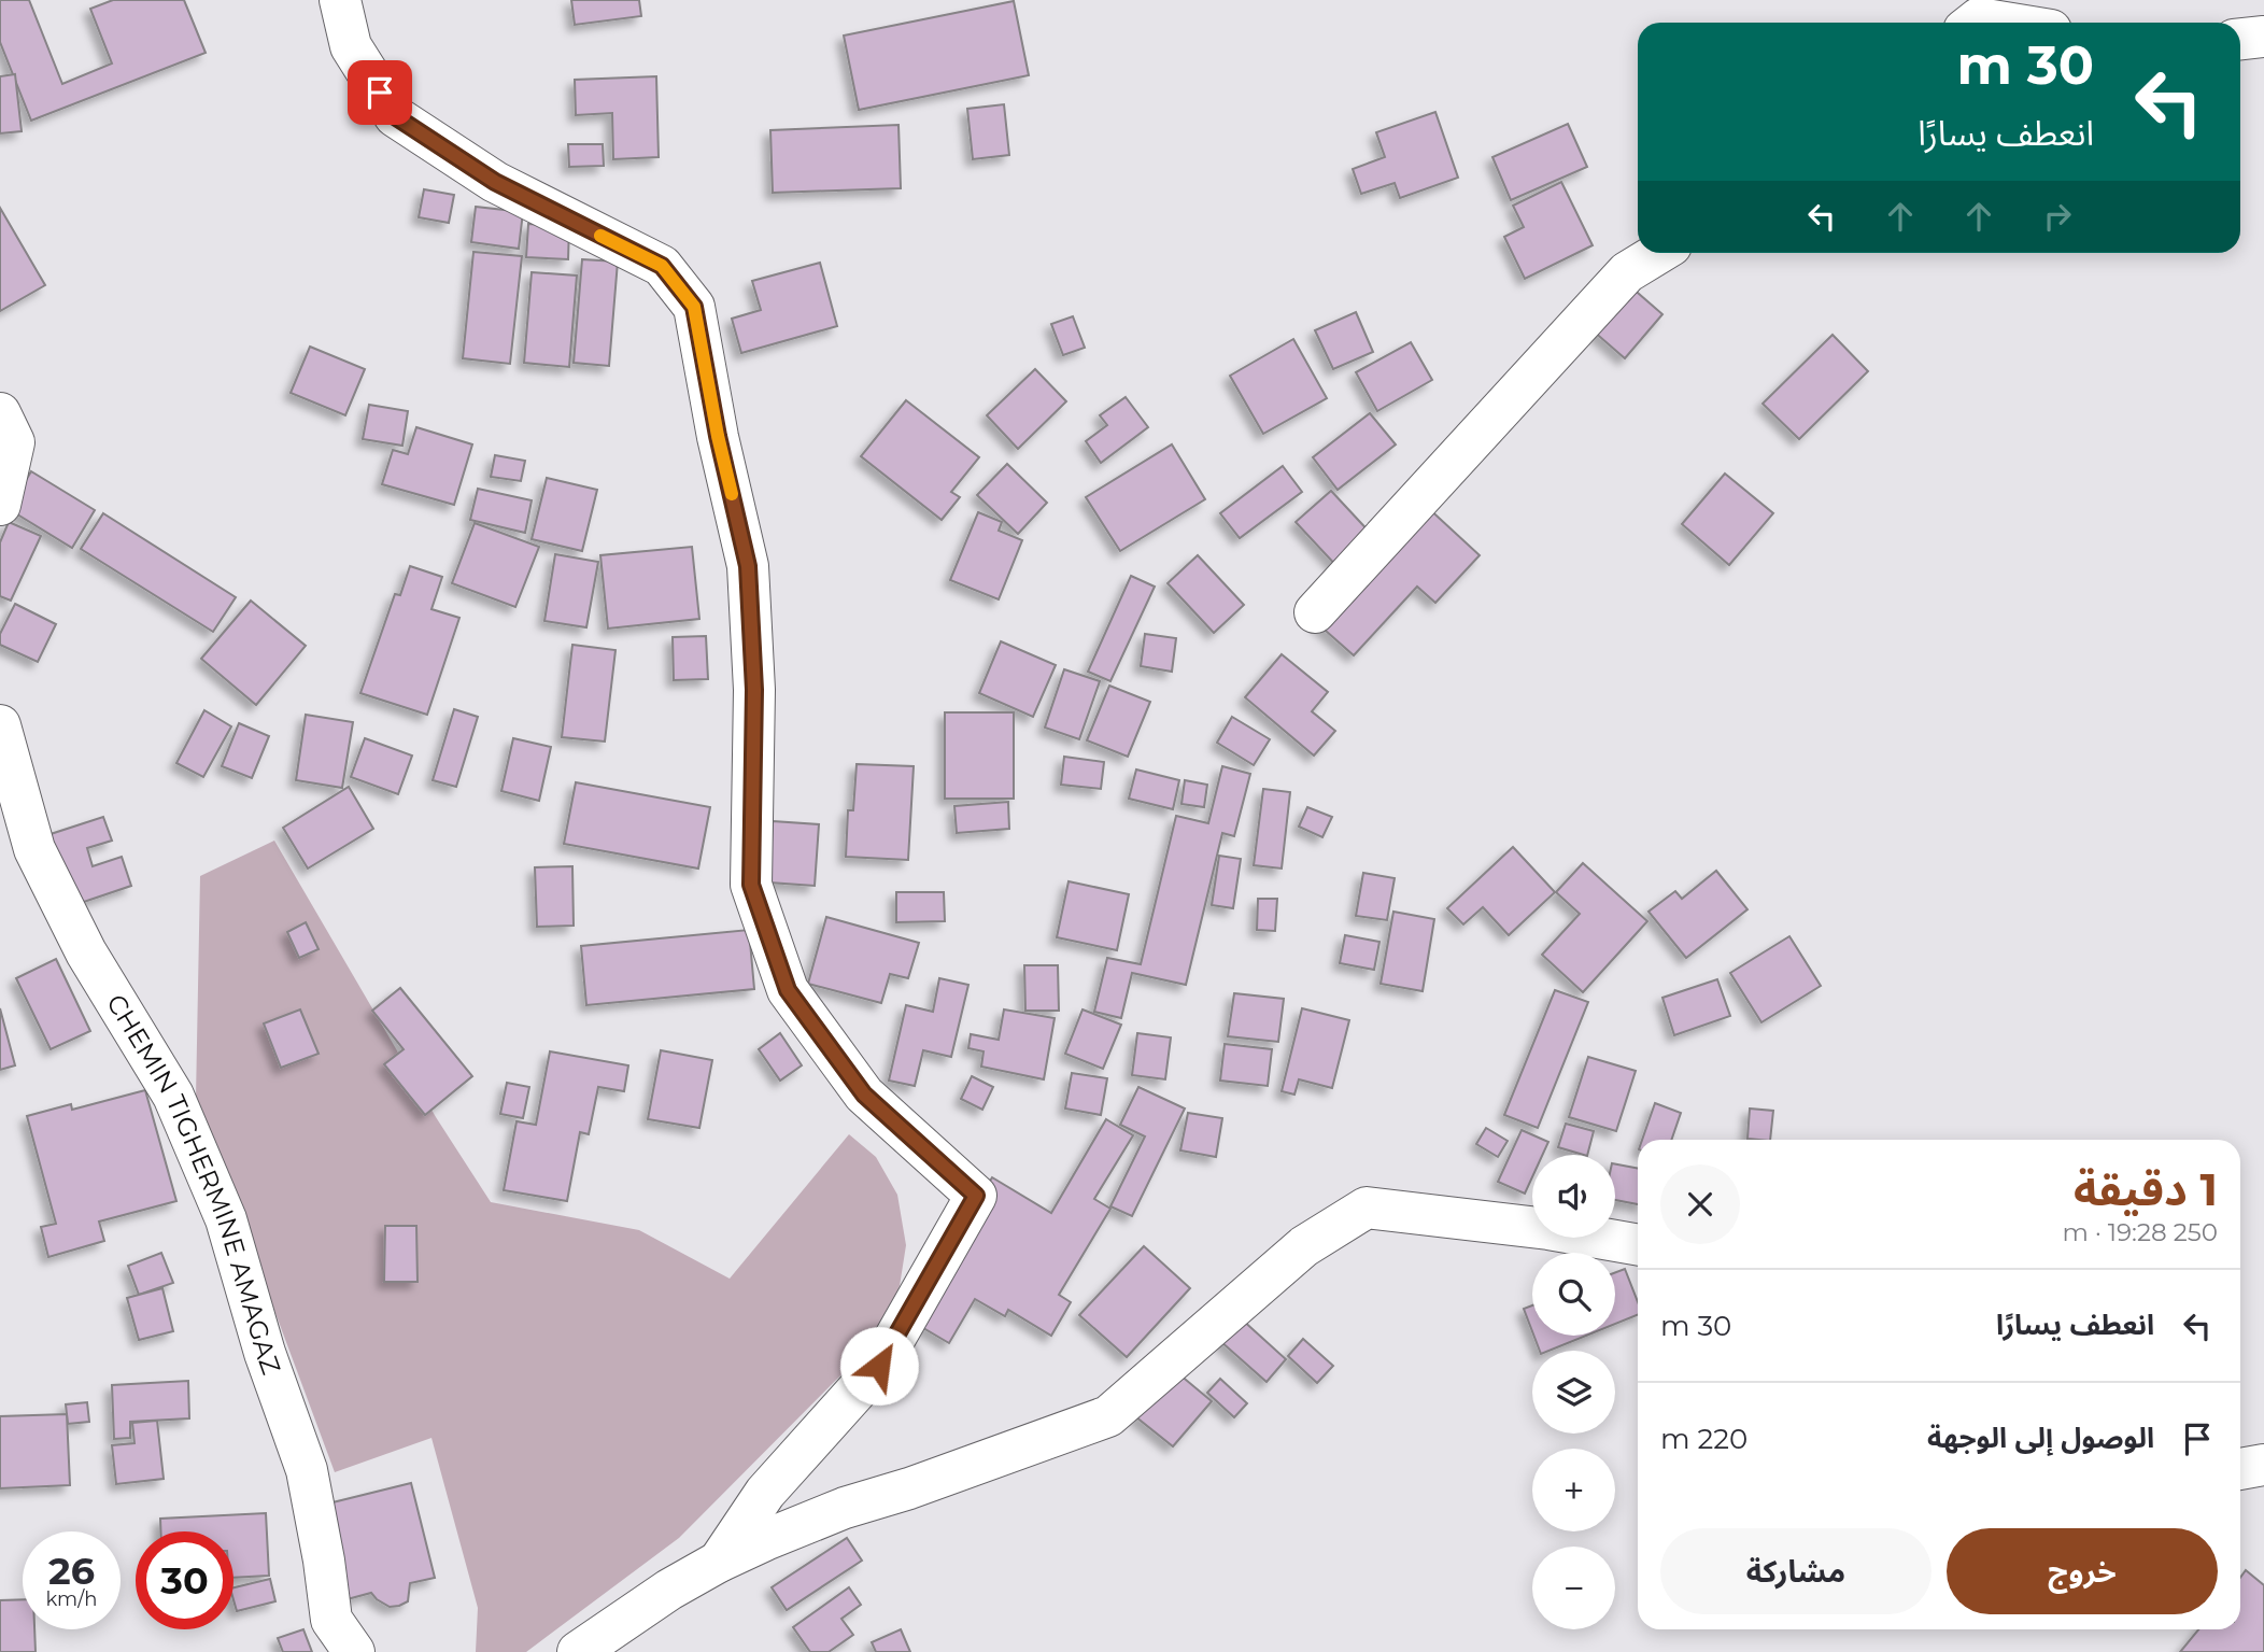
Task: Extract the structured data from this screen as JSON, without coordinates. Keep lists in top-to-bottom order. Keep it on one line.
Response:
{"streets":{"street":["CHEMIN TIGHERMINE AMAGAZ"]},"page":{"turn":["30 m","انعطف يسارًا"],"heading":["1 دقيقة","250 m · 19:28"],"map_buttons":["+","−"],"list":[{"name":"انعطف يسارًا","value":"30 m"},{"name":"الوصول إلى الوجهة","value":"220 m"}],"buttons":["خروج","مشاركة"],"speed":"26 km/h","limit":"30"}}
